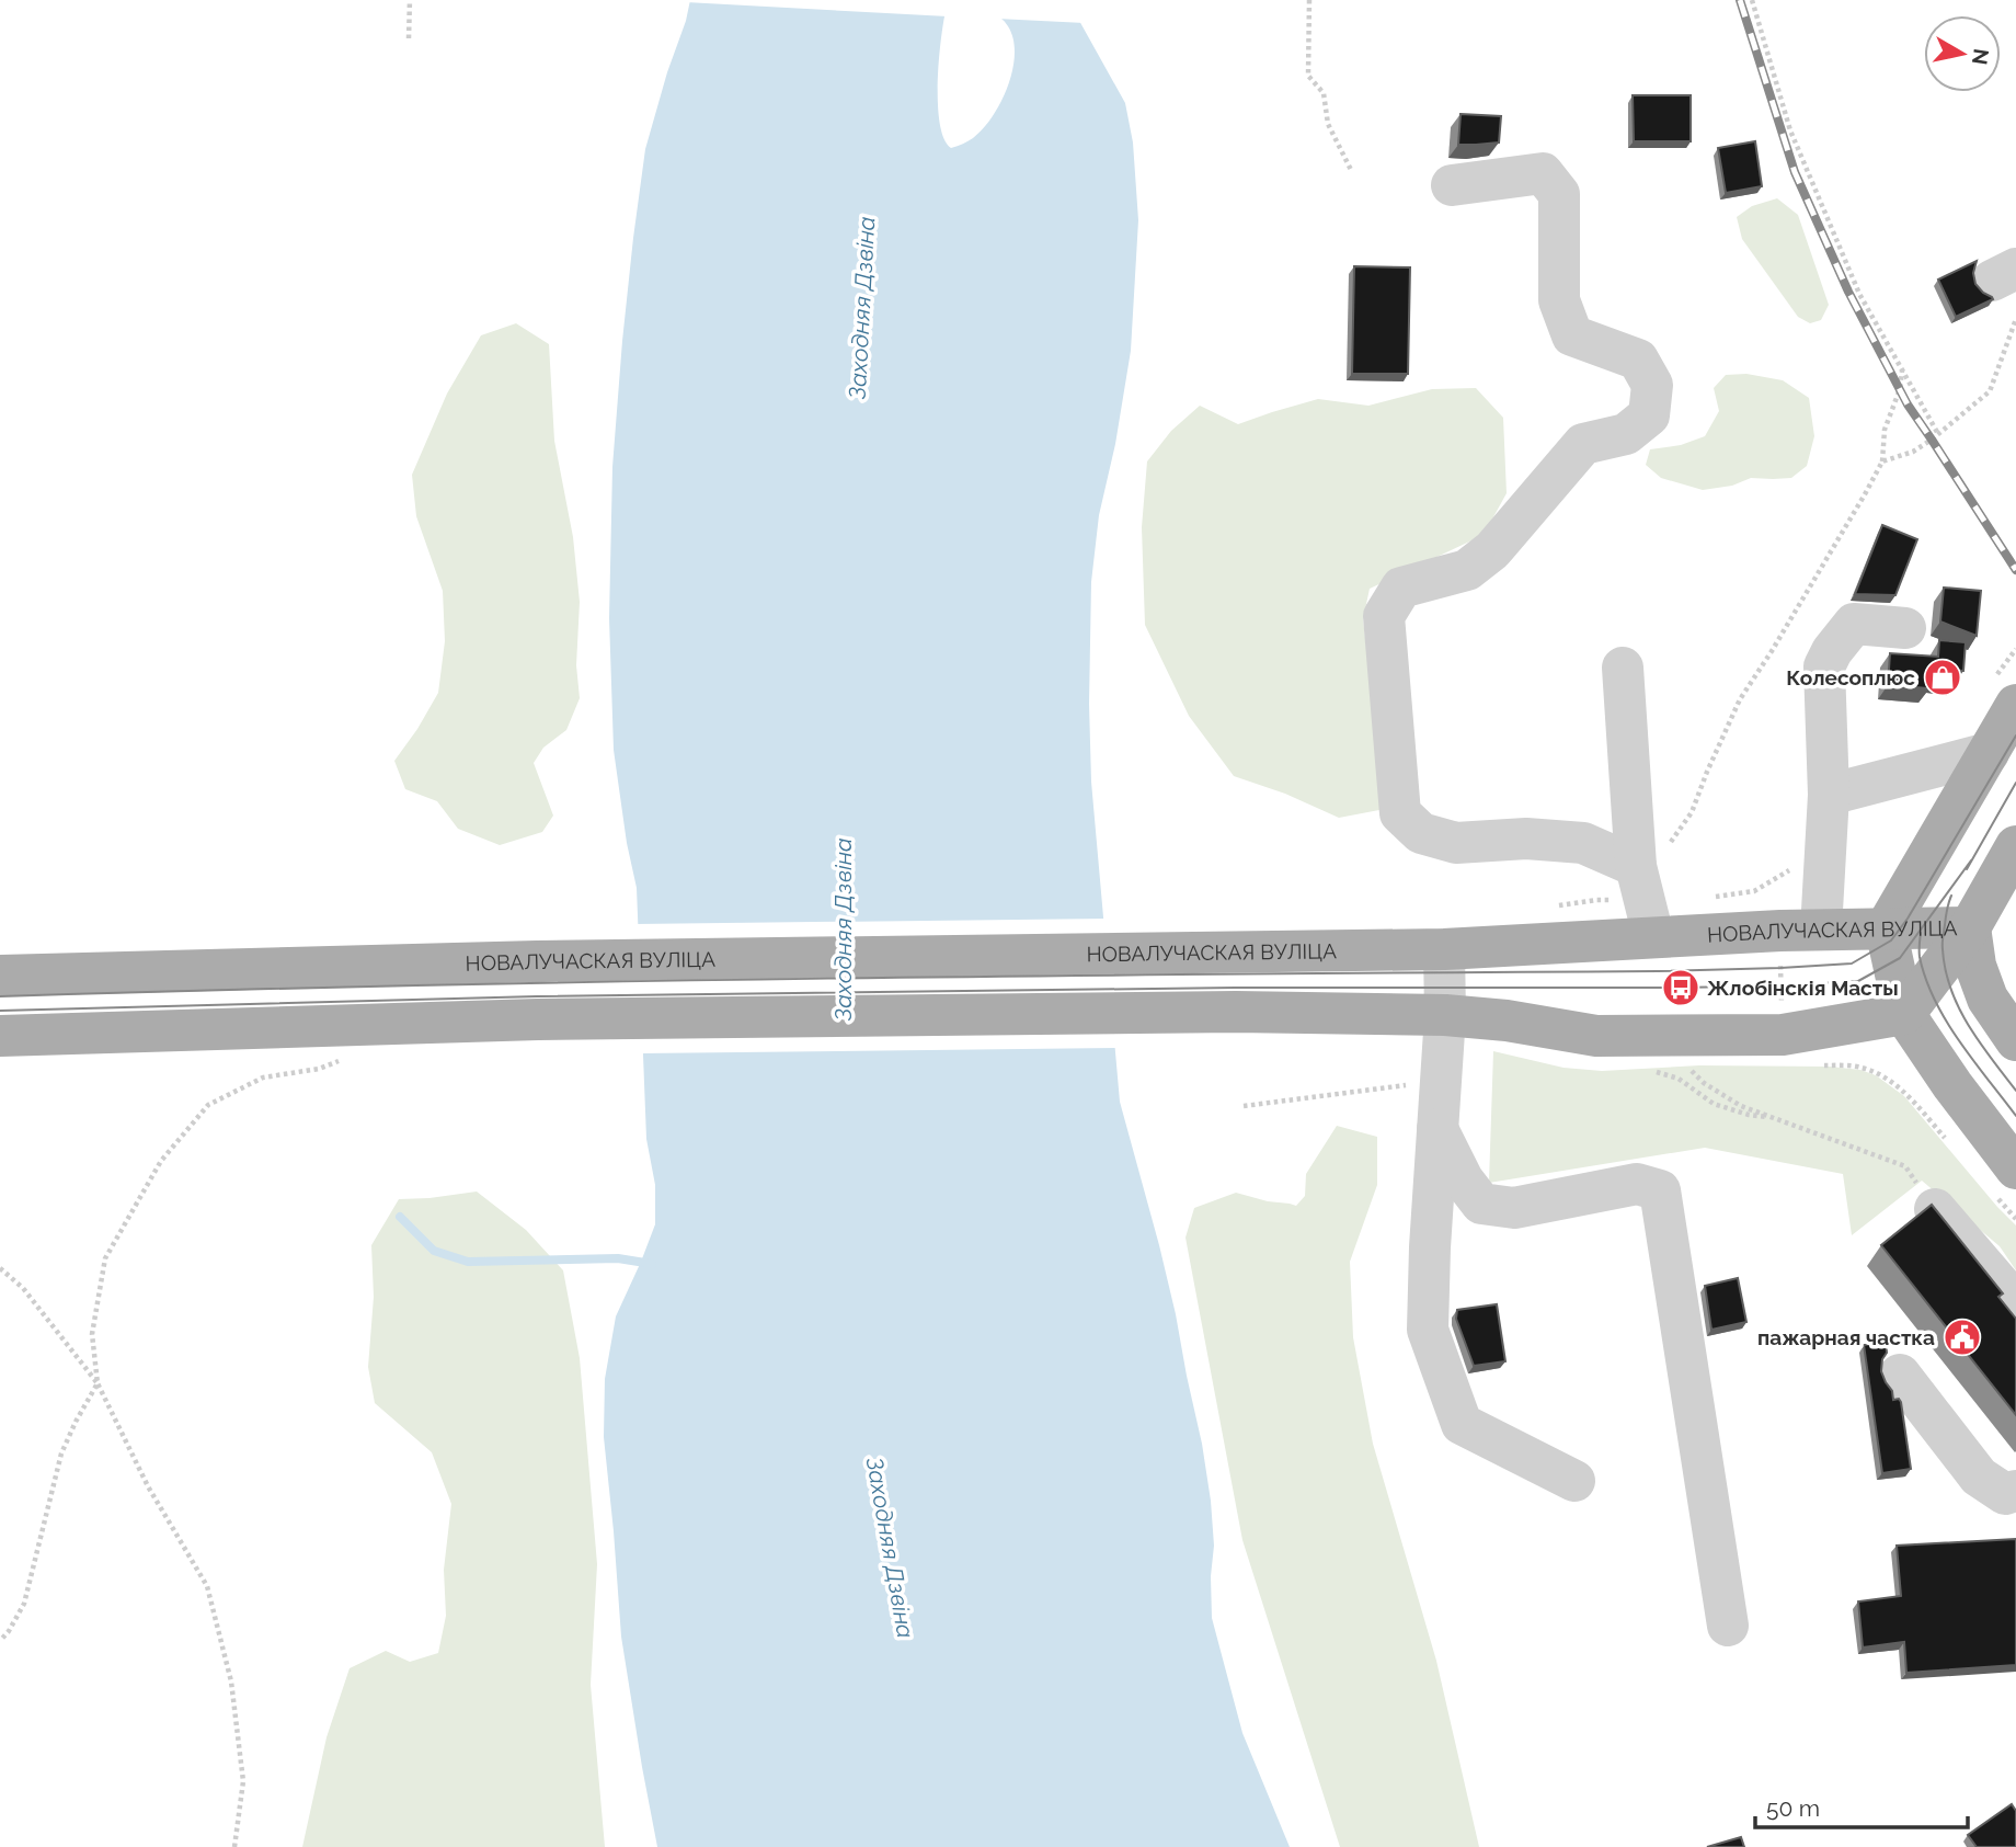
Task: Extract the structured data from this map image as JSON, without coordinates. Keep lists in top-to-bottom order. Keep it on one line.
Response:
{"streets":{"main road":["НОВАЛУЧАСКАЯ ВУЛІЦА"]},"water":["Заходняя Дзвіна"],"places":{"shop":["Колесоплюс"],"bus stop":["Жлобінскія Масты"],"public building":["пажарная частка"]},"scale_bar":"50 m","north":"right"}
